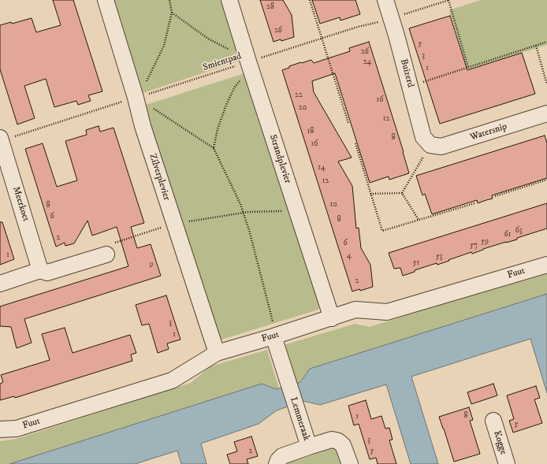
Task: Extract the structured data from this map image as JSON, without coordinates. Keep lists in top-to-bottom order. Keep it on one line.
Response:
{"streets":{"street":["Buizerd","Watersnip","Strandplevier","Zilverplevier","Meerkoet","Fuut","Lemmeraak","Kogge"],"path":["Smientpad"]},"crossings":[["Smientpad","Buizerd"],["Smientpad","Strandplevier"],["Smientpad","Zilverplevier"],["Smientpad","Meerkoet"],["Buizerd","Watersnip"],["Strandplevier","Fuut"],["Zilverplevier","Fuut"],["Fuut","Lemmeraak"]],"house_numbers":["28","26","5","26","3","24","1","22","16","20","12","18","8","16","14","12","10","8","6","8","63","61","2","59","6","57","1","4","53","51","9","2","3","1","8","1","5","3","2","5"]}
